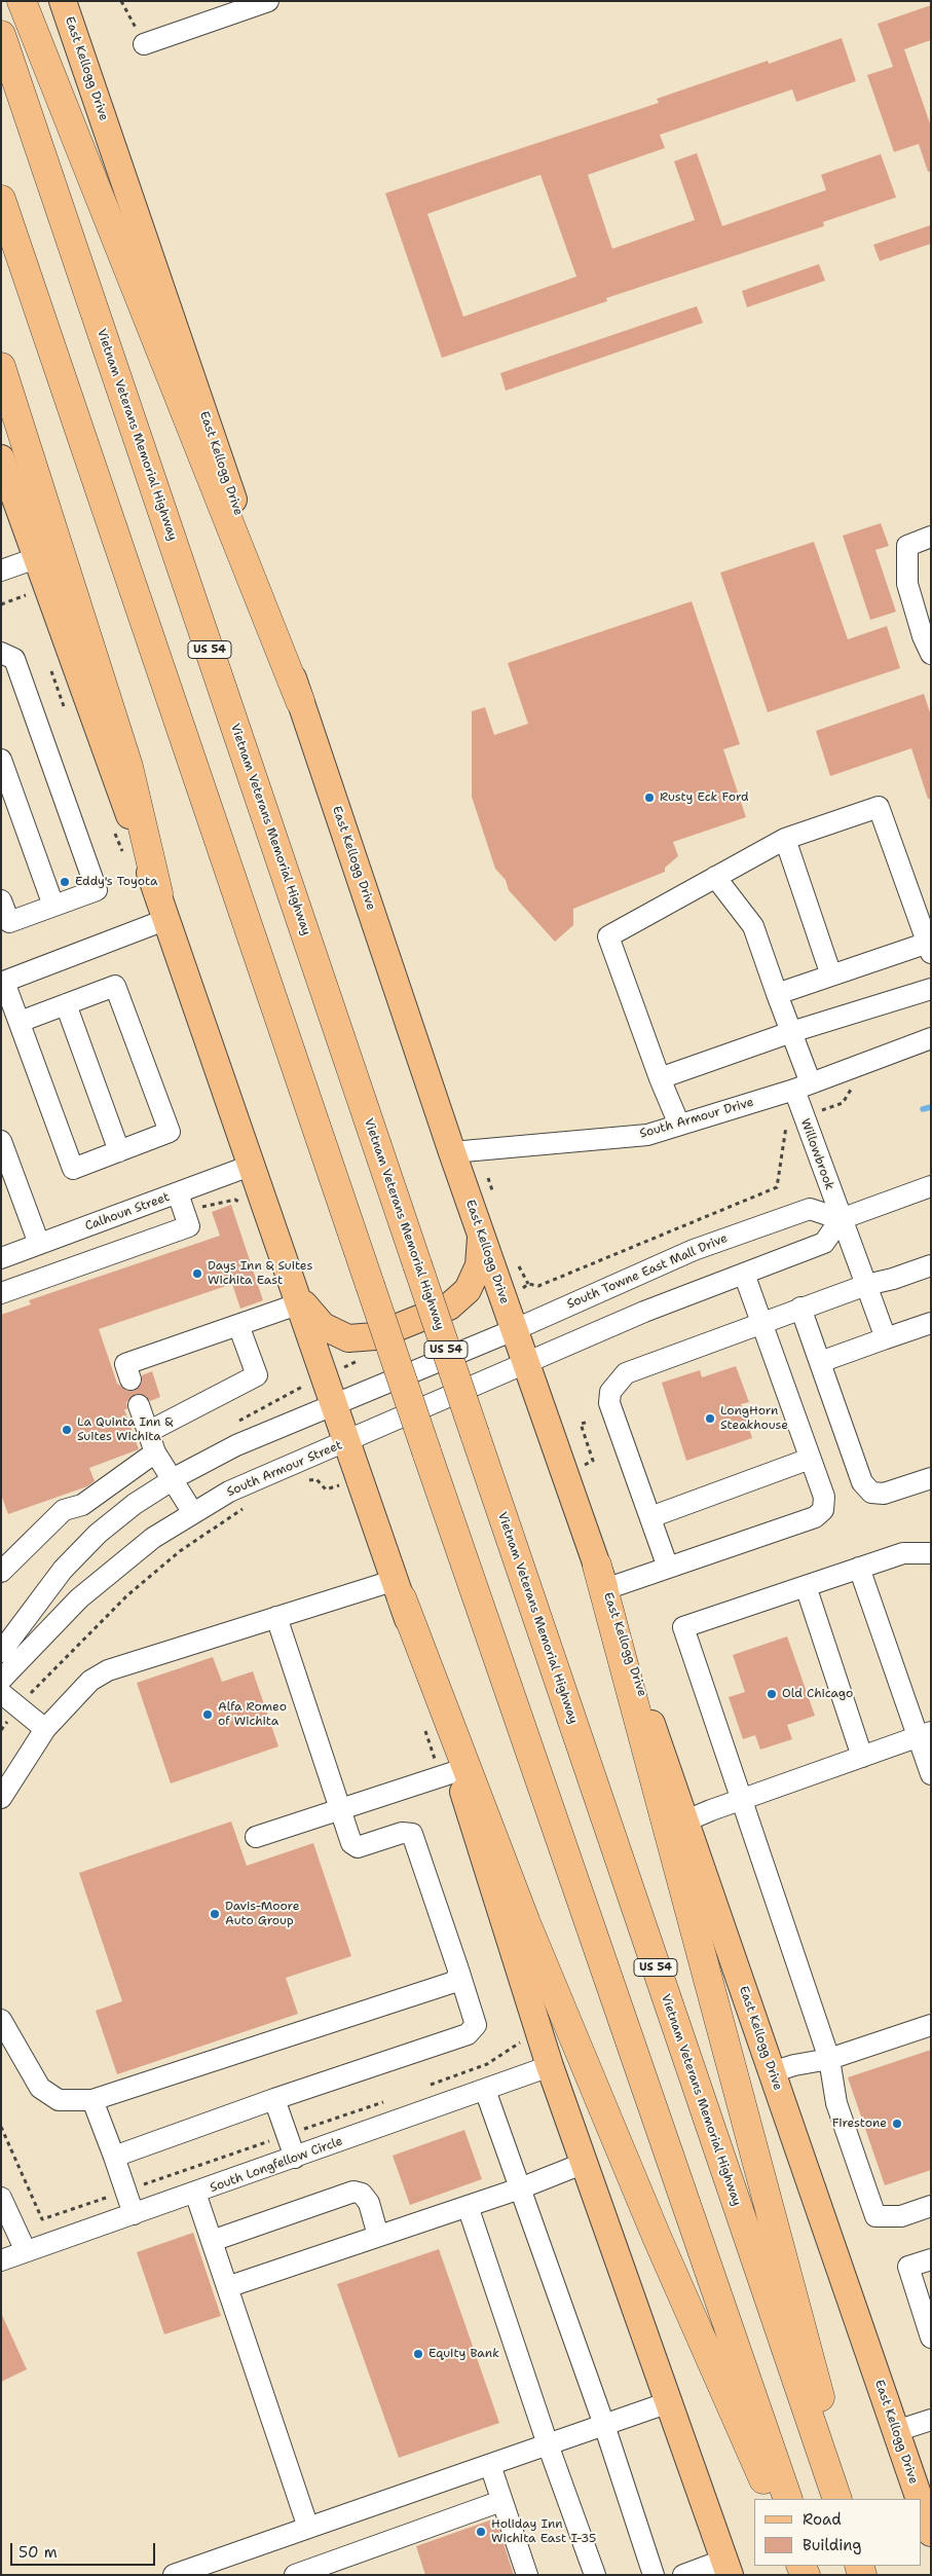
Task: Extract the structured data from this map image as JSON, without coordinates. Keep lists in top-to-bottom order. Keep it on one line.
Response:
{"streets":{"highway":["Vietnam Veterans Memorial Highway","US 54"],"main road":["East Kellogg Drive"],"street":["South Armour Drive","Willowbrook","Calhoun Street","South Towne East Mall Drive","South Armour Street","South Longfellow Circle"]},"crossings":[["East Kellogg Drive","South Armour Drive"],["East Kellogg Drive","South Towne East Mall Drive"],["East Kellogg Drive","South Armour Street"],["South Armour Drive","Willowbrook"],["Willowbrook","South Towne East Mall Drive"]],"places":["Rusty Eck Ford","Eddy's Toyota","Days Inn & Suites Wichita East","LongHorn Steakhouse","La Quinta Inn & Suites Wichita","Old Chicago","Alfa Romeo of Wichita","Davis-Moore Auto Group","Firestone","Equity Bank","Holiday Inn Wichita East I-35"],"legend":["Road","Building"],"scale_bar":"50 m"}
